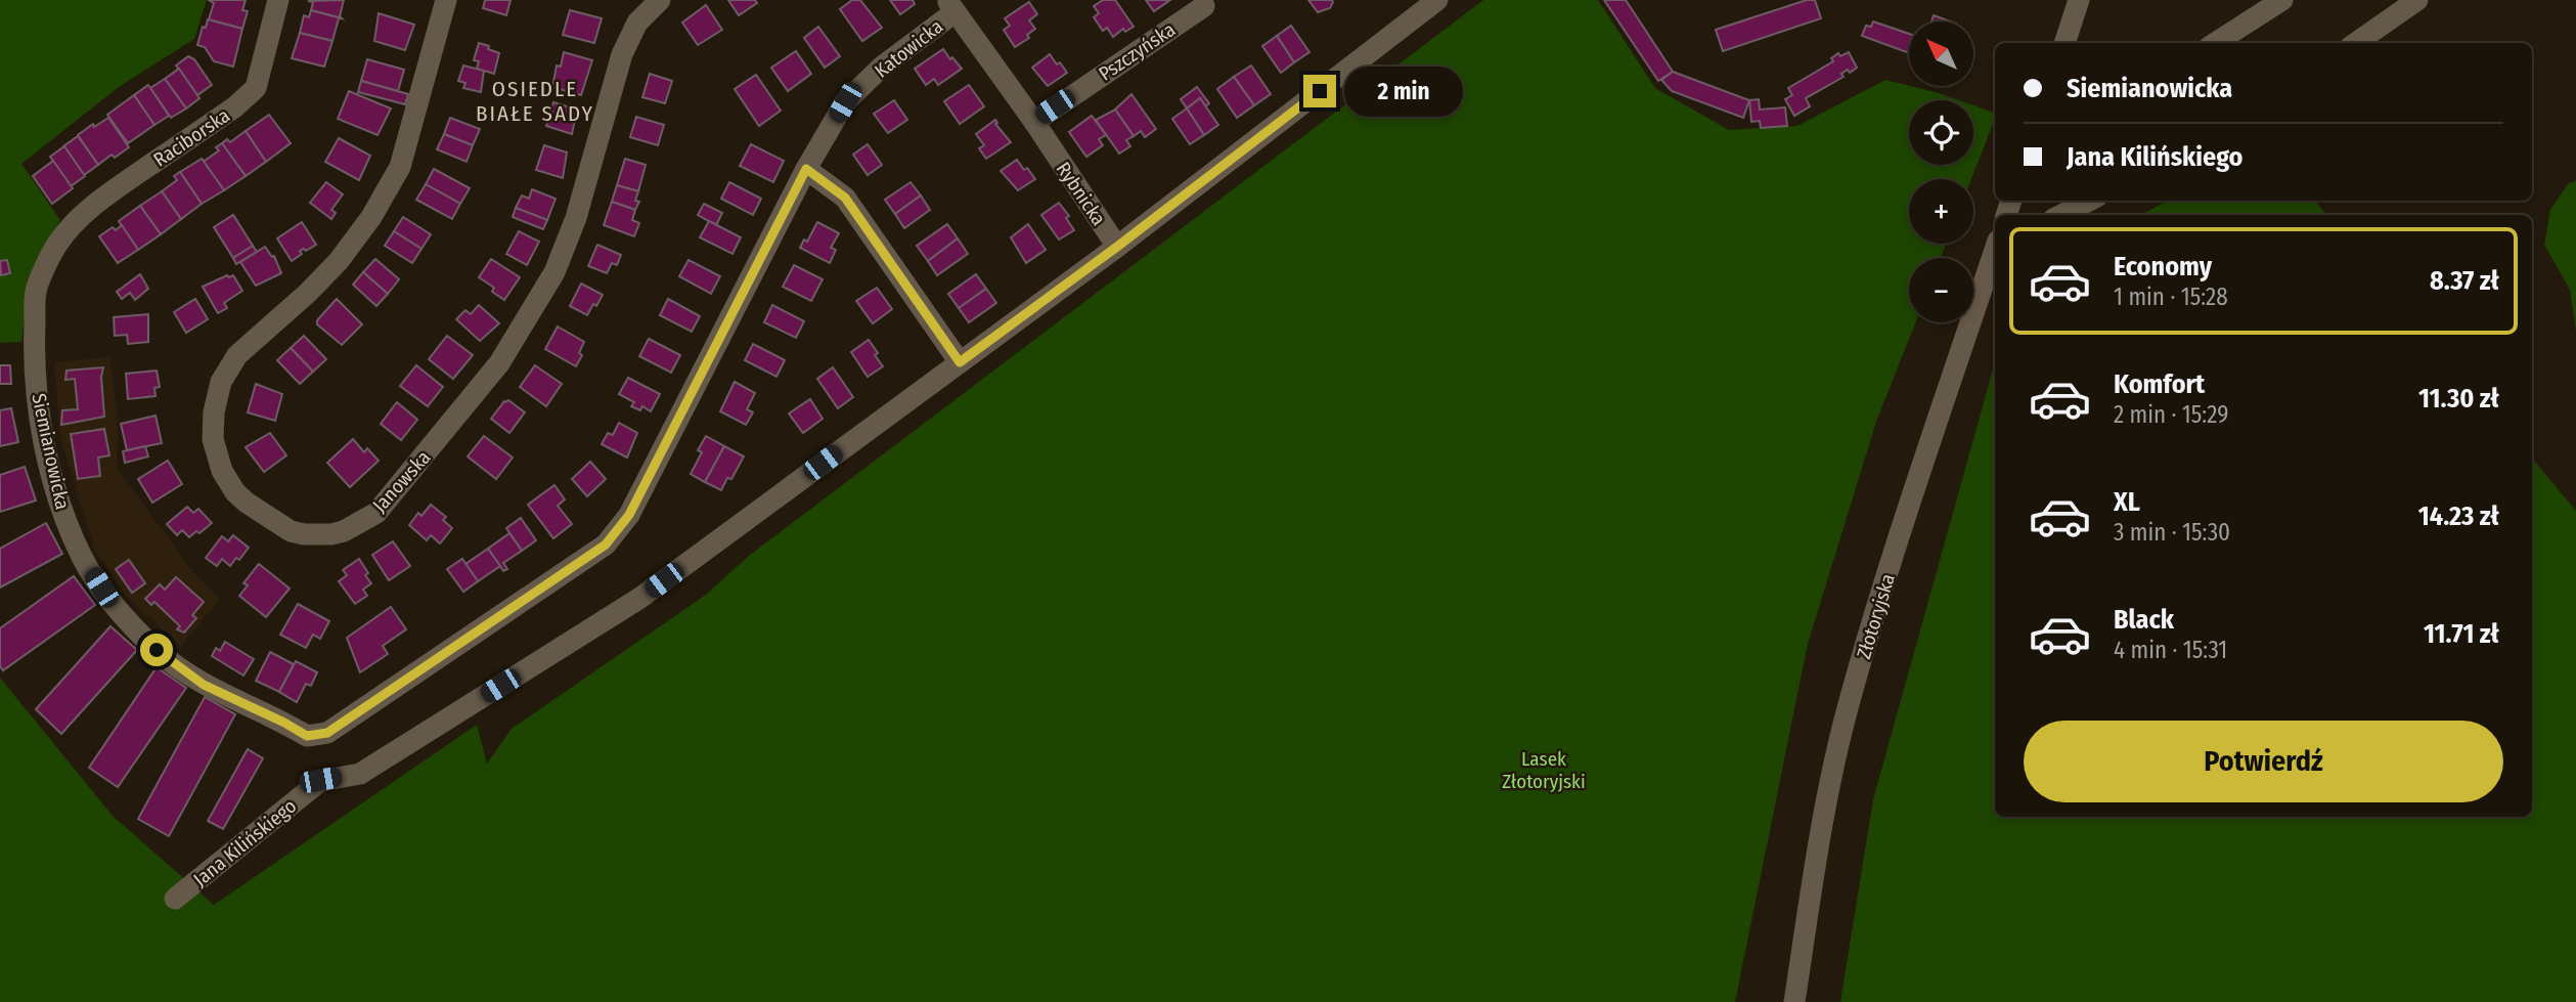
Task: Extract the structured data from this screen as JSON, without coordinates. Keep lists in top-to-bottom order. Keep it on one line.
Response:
{"streets":{"street":["Katowicka","Pszczyńska","Raciborska","Rybnicka","Siemianowicka","Janowska","Złotoryjska","Jana Kilińskiego"]},"crossings":[["Katowicka","Rybnicka"],["Katowicka","Siemianowicka"],["Pszczyńska","Rybnicka"],["Raciborska","Siemianowicka"],["Rybnicka","Jana Kilińskiego"]],"districts":["OSIEDLE BIAŁE SADY"],"parks":["Lasek Złotoryjski"],"north":"top left","page":{"map_buttons":["+","−"],"banner":["Siemianowicka","Jana Kilińskiego"],"bubble":"2 min","list":[{"name":"Economy","note":"1 min · 15:28","value":"8.37 zł"},{"name":"Komfort","note":"2 min · 15:29","value":"11.30 zł"},{"name":"XL","note":"3 min · 15:30","value":"14.23 zł"},{"name":"Black","note":"4 min · 15:31","value":"11.71 zł"}],"buttons":"Potwierdź"}}
